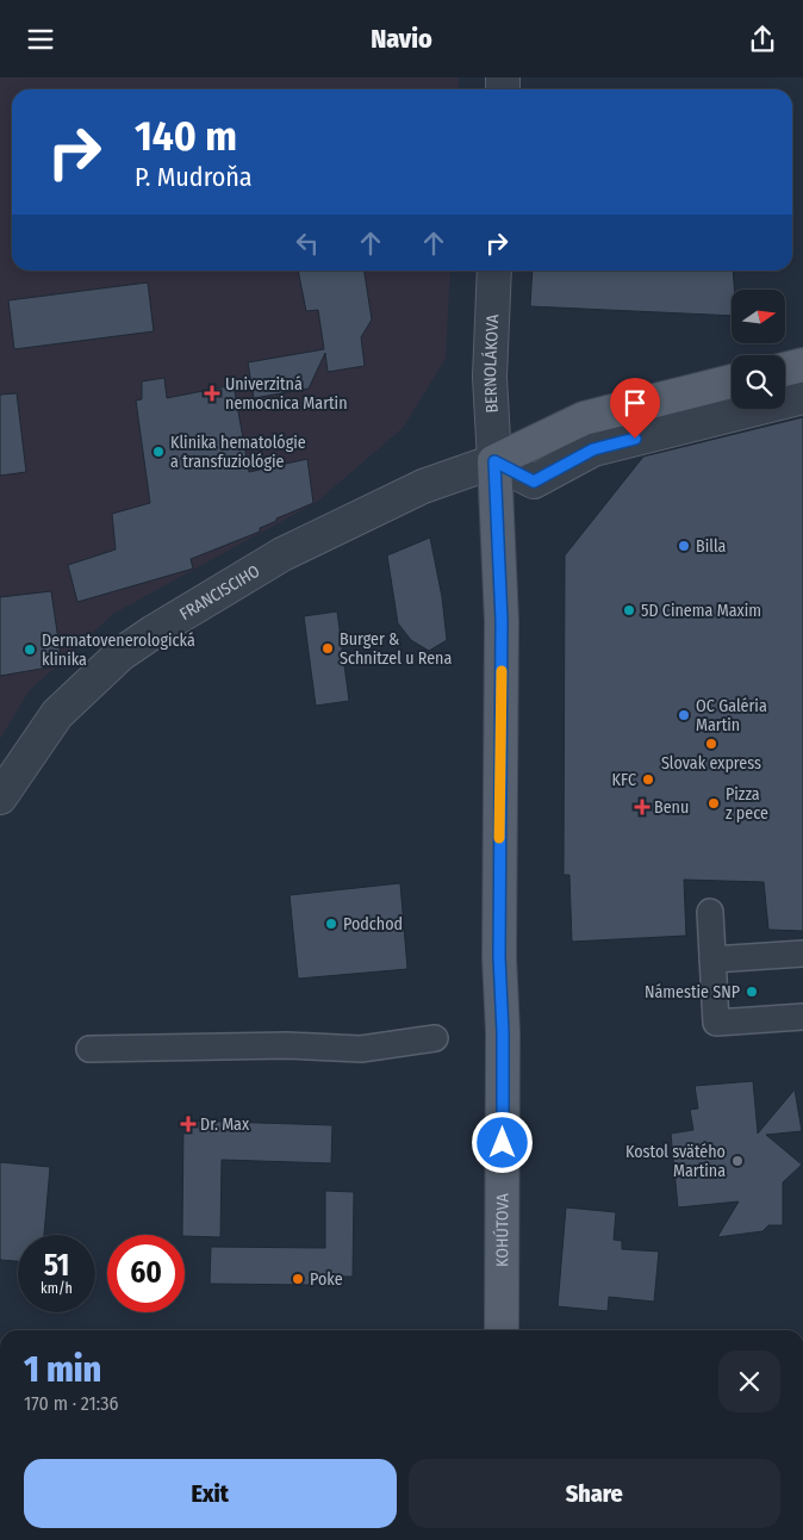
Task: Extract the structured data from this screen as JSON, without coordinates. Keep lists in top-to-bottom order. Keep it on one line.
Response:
{"streets":{"main road":["KOHÚTOVA"],"street":["BERNOLÁKOVA","FRANCISCIHO"]},"crossings":[["BERNOLÁKOVA","FRANCISCIHO"],["BERNOLÁKOVA","KOHÚTOVA"],["FRANCISCIHO","KOHÚTOVA"]],"places":{"health":["Univerzitná nemocnica Martin","Benu","Dr. Max"],"other":["Klinika hematológie a transfuziológie","Billa","5D Cinema Maxim","Burger & Schnitzel u Rena","Dermatovenerologická klinika","OC Galéria Martin","Slovak express","KFC","Pizza z pece","Podchod","Námestie SNP","Kostol svätého Martina","Poke"]},"north":"right","page":{"header":"Navio","turn":["140 m","P. Mudroňa"],"speed":"51 km/h","limit":"60","heading":["1 min","170 m · 21:36"],"buttons":["Exit","Share"]}}
